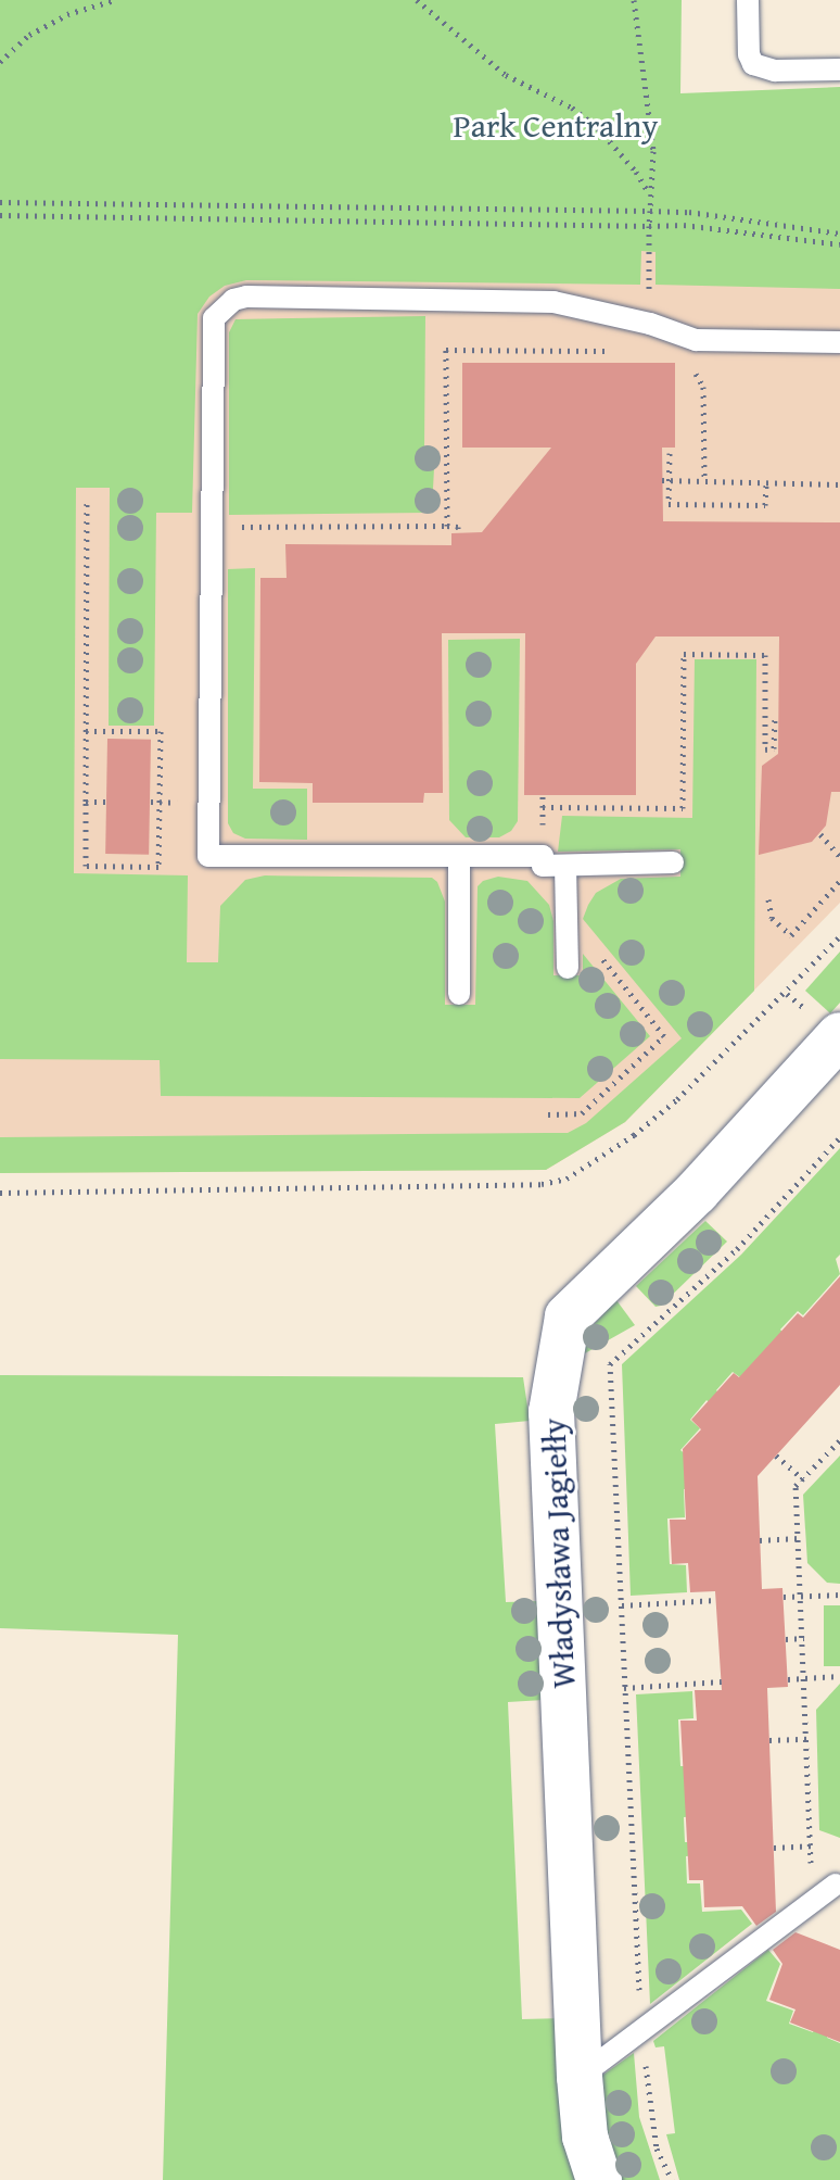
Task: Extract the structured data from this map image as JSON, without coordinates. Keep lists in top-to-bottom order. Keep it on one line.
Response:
{"streets":{"street":["Władysława Jagiełły"]},"parks":["Park Centralny"]}
